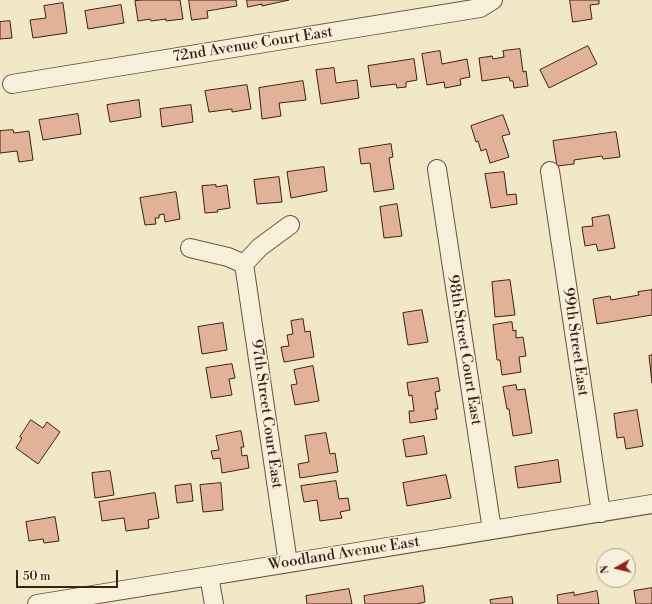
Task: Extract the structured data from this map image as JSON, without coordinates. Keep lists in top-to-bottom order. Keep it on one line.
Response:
{"streets":{"street":["72nd Avenue Court East","99th Street East","98th Street Court East","97th Street Court East","Woodland Avenue East"]},"crossings":[["99th Street East","Woodland Avenue East"],["98th Street Court East","Woodland Avenue East"],["97th Street Court East","Woodland Avenue East"]],"scale_bar":"50 m","north":"left"}
